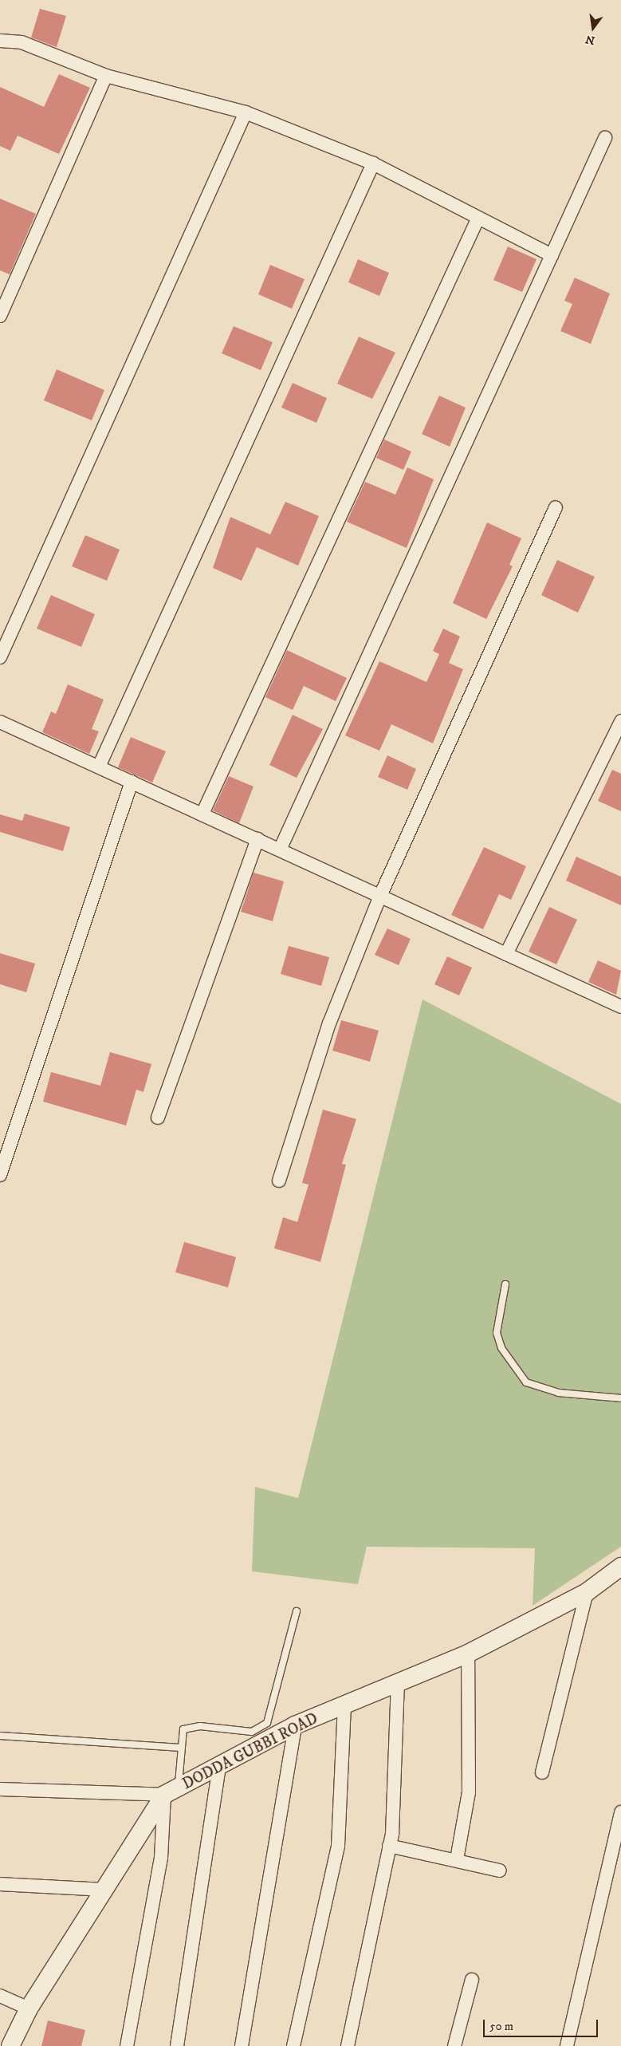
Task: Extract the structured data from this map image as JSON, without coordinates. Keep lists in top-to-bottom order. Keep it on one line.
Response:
{"streets":{"main road":["DODDA GUBBI ROAD"]},"scale_bar":"50 m","north":"bottom"}
